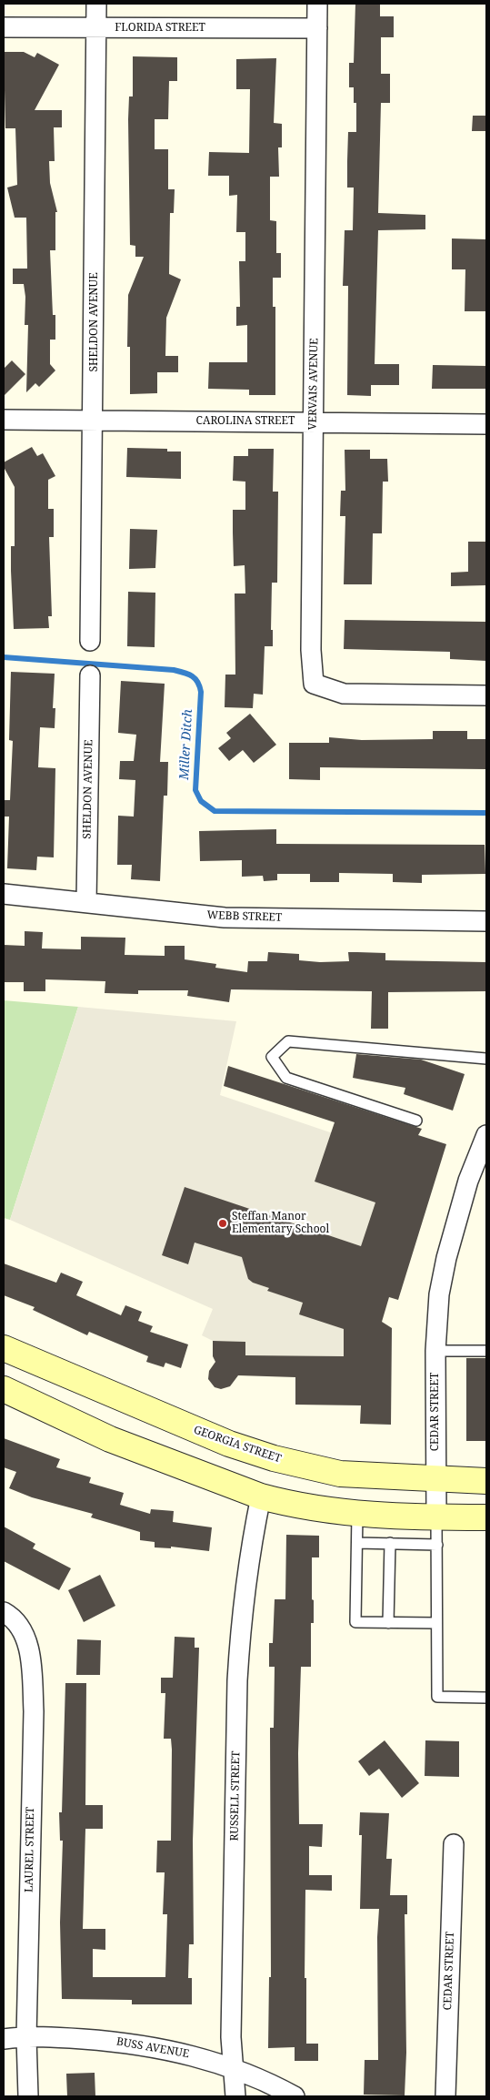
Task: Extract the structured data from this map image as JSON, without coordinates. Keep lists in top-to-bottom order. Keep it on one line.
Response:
{"streets":{"main road":["GEORGIA STREET"],"street":["FLORIDA STREET","SHELDON AVENUE","VERVAIS AVENUE","CAROLINA STREET","WEBB STREET","CEDAR STREET","RUSSELL STREET","LAUREL STREET","BUSS AVENUE"]},"crossings":[["FLORIDA STREET","SHELDON AVENUE"],["FLORIDA STREET","VERVAIS AVENUE"],["SHELDON AVENUE","CAROLINA STREET"],["SHELDON AVENUE","WEBB STREET"],["VERVAIS AVENUE","CAROLINA STREET"],["CEDAR STREET","GEORGIA STREET"],["RUSSELL STREET","BUSS AVENUE"],["LAUREL STREET","BUSS AVENUE"]],"water":["Miller Ditch"],"places":["Steffan Manor Elementary School"]}
